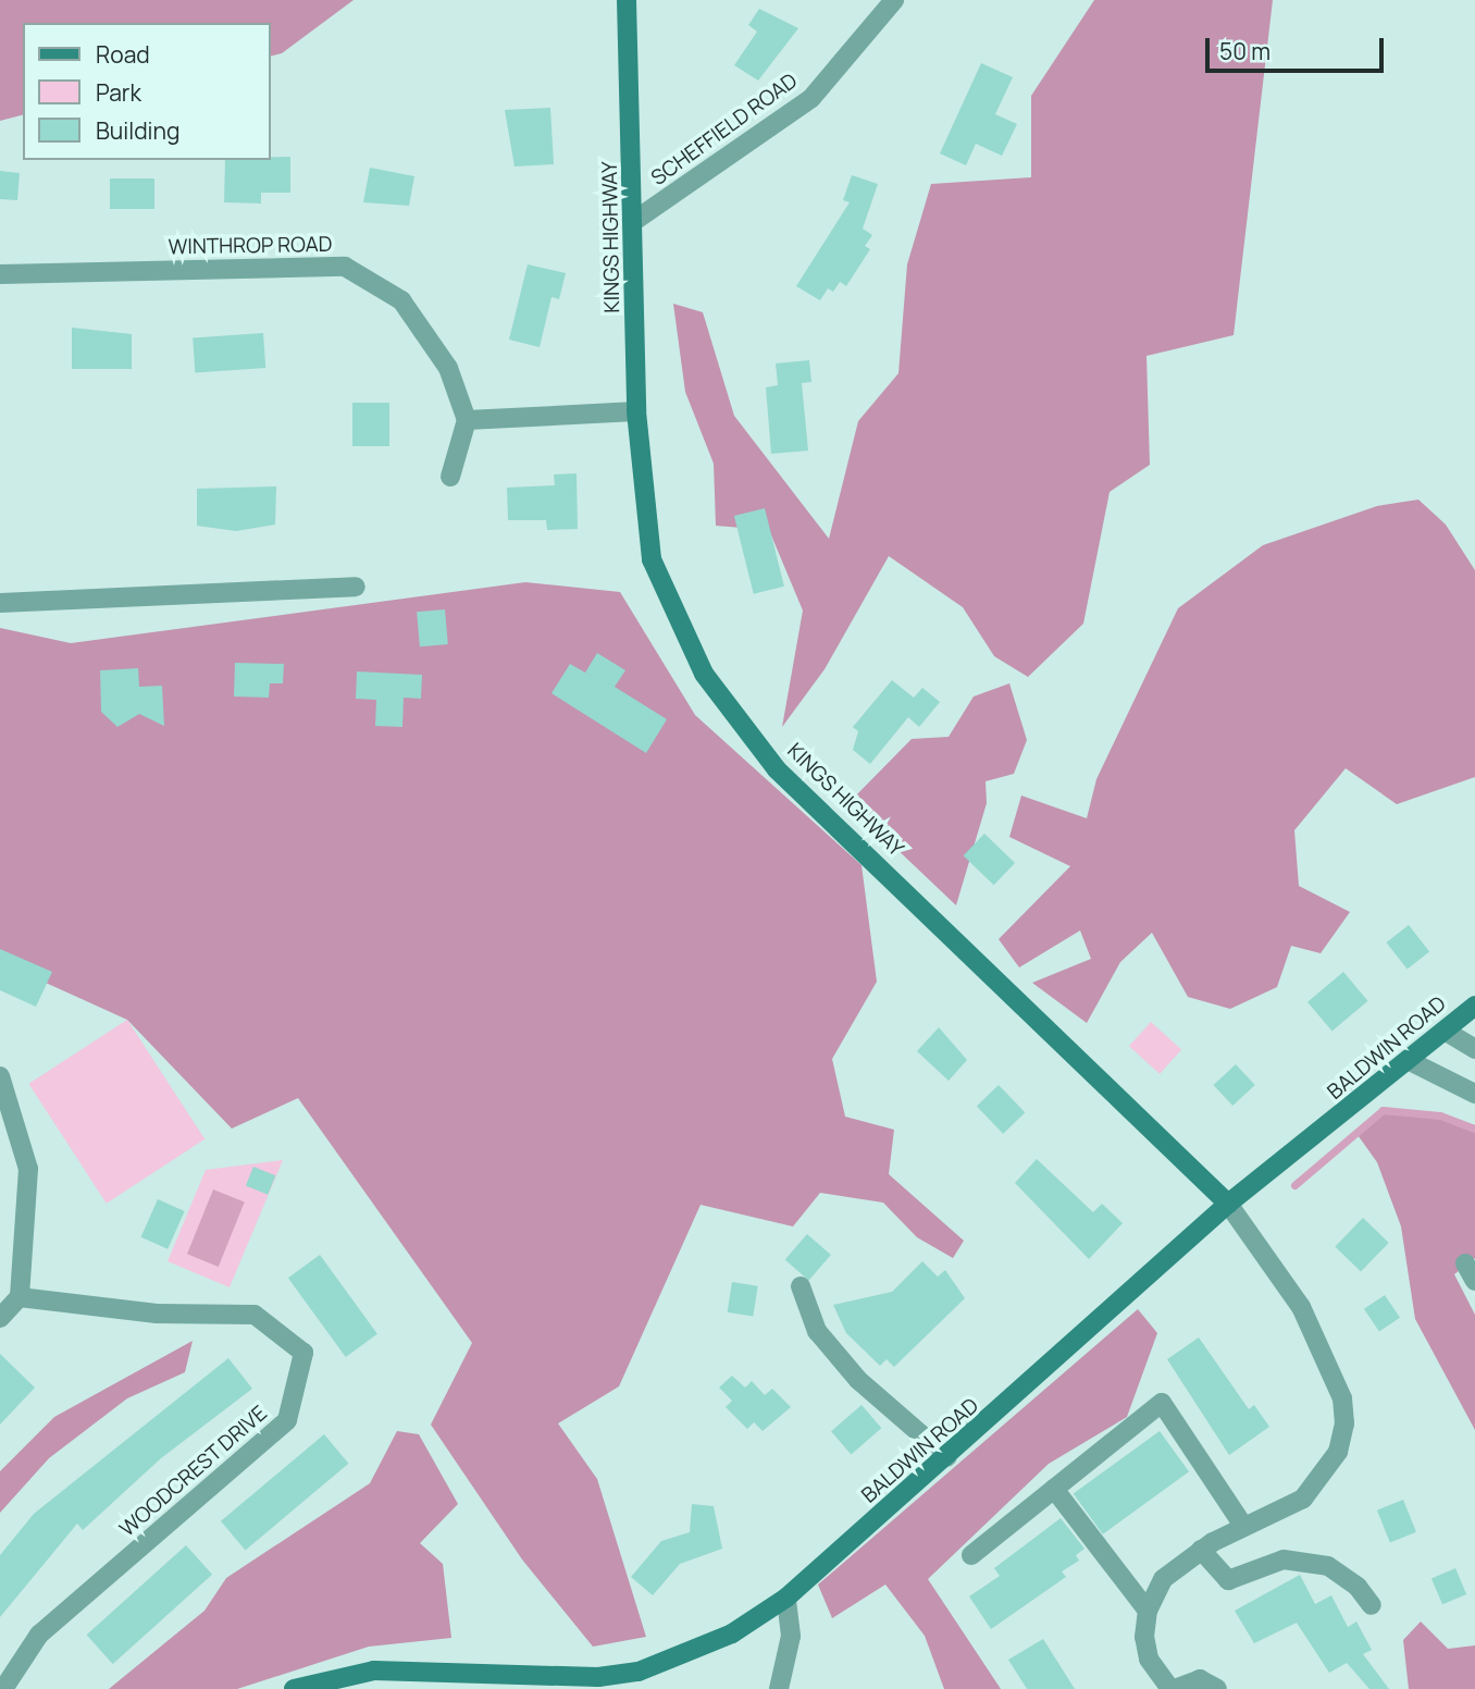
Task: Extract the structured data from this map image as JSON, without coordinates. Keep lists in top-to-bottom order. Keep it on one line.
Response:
{"streets":{"street":["SCHEFFIELD ROAD","KINGS HIGHWAY","WINTHROP ROAD","BALDWIN ROAD","WOODCREST DRIVE"]},"crossings":[["SCHEFFIELD ROAD","KINGS HIGHWAY"],["KINGS HIGHWAY","BALDWIN ROAD"]],"legend":["Road","Park","Building"],"scale_bar":"50 m"}
